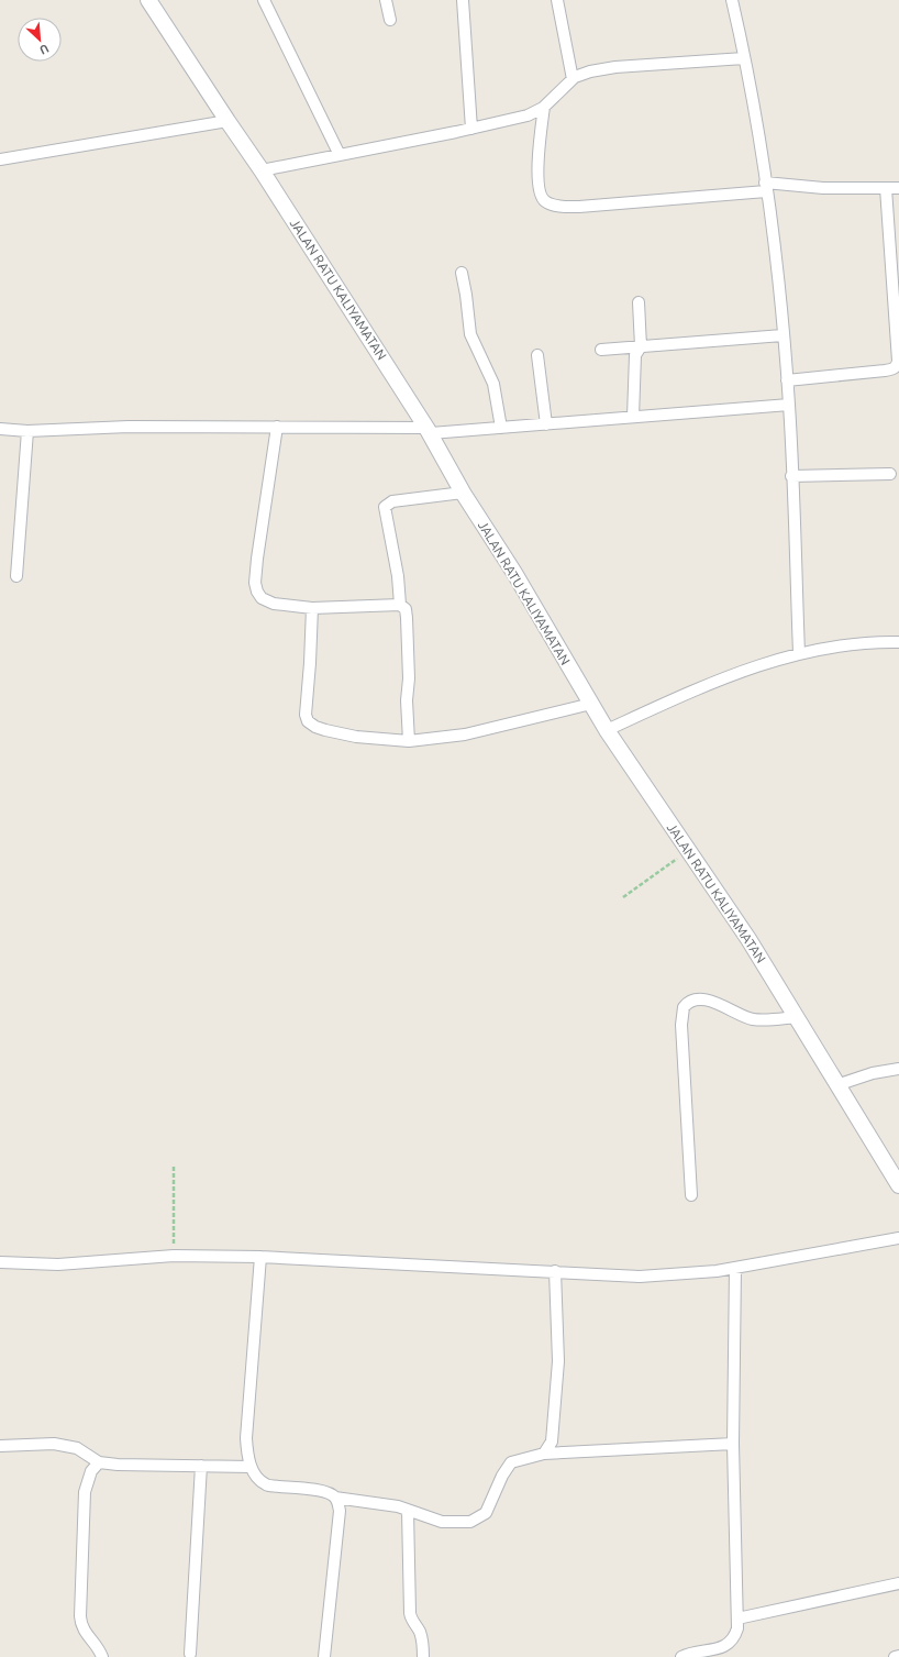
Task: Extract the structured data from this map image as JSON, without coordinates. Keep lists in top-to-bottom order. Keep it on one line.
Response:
{"streets":{"main road":["JALAN RATU KALIYAMATAN"]},"north":"bottom right"}
